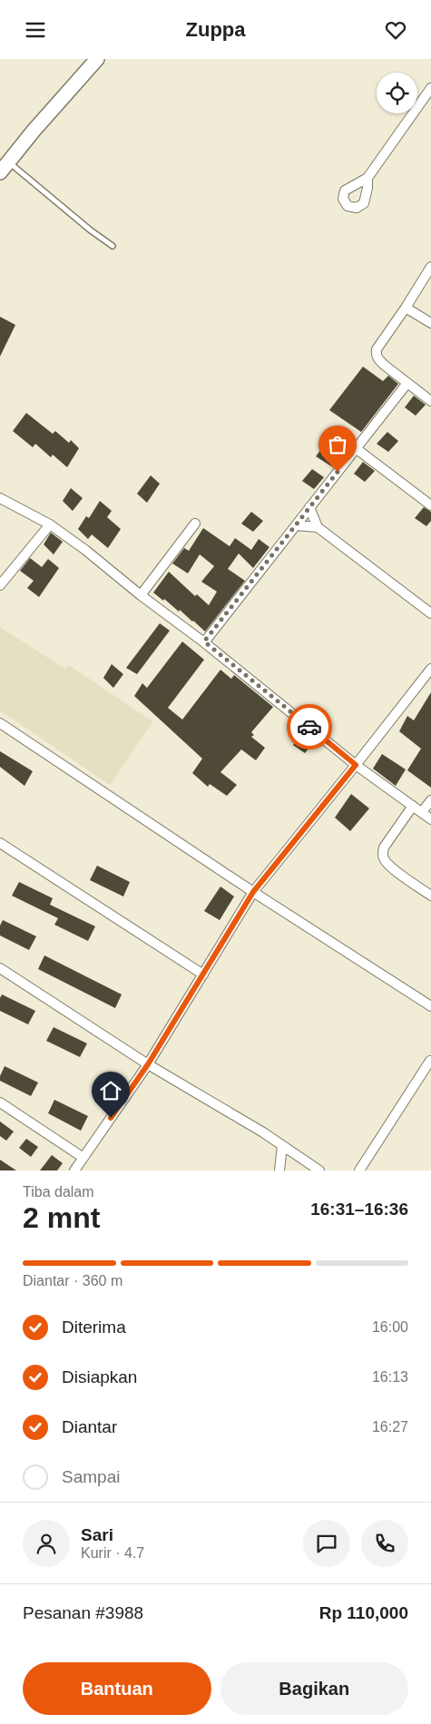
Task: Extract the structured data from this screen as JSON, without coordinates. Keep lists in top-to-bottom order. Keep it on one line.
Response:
{"page":{"header":"Zuppa","heading":["2 mnt","Tiba dalam","16:31–16:36"],"panel":["Sari","Kurir · 4.7","Pesanan #3988","Rp 110,000"],"bar":"Diantar · 360 m","list":[["Diterima","16:00"],["Disiapkan","16:13"],["Diantar","16:27"],"Sampai"],"buttons":["Bantuan","Bagikan"]}}
